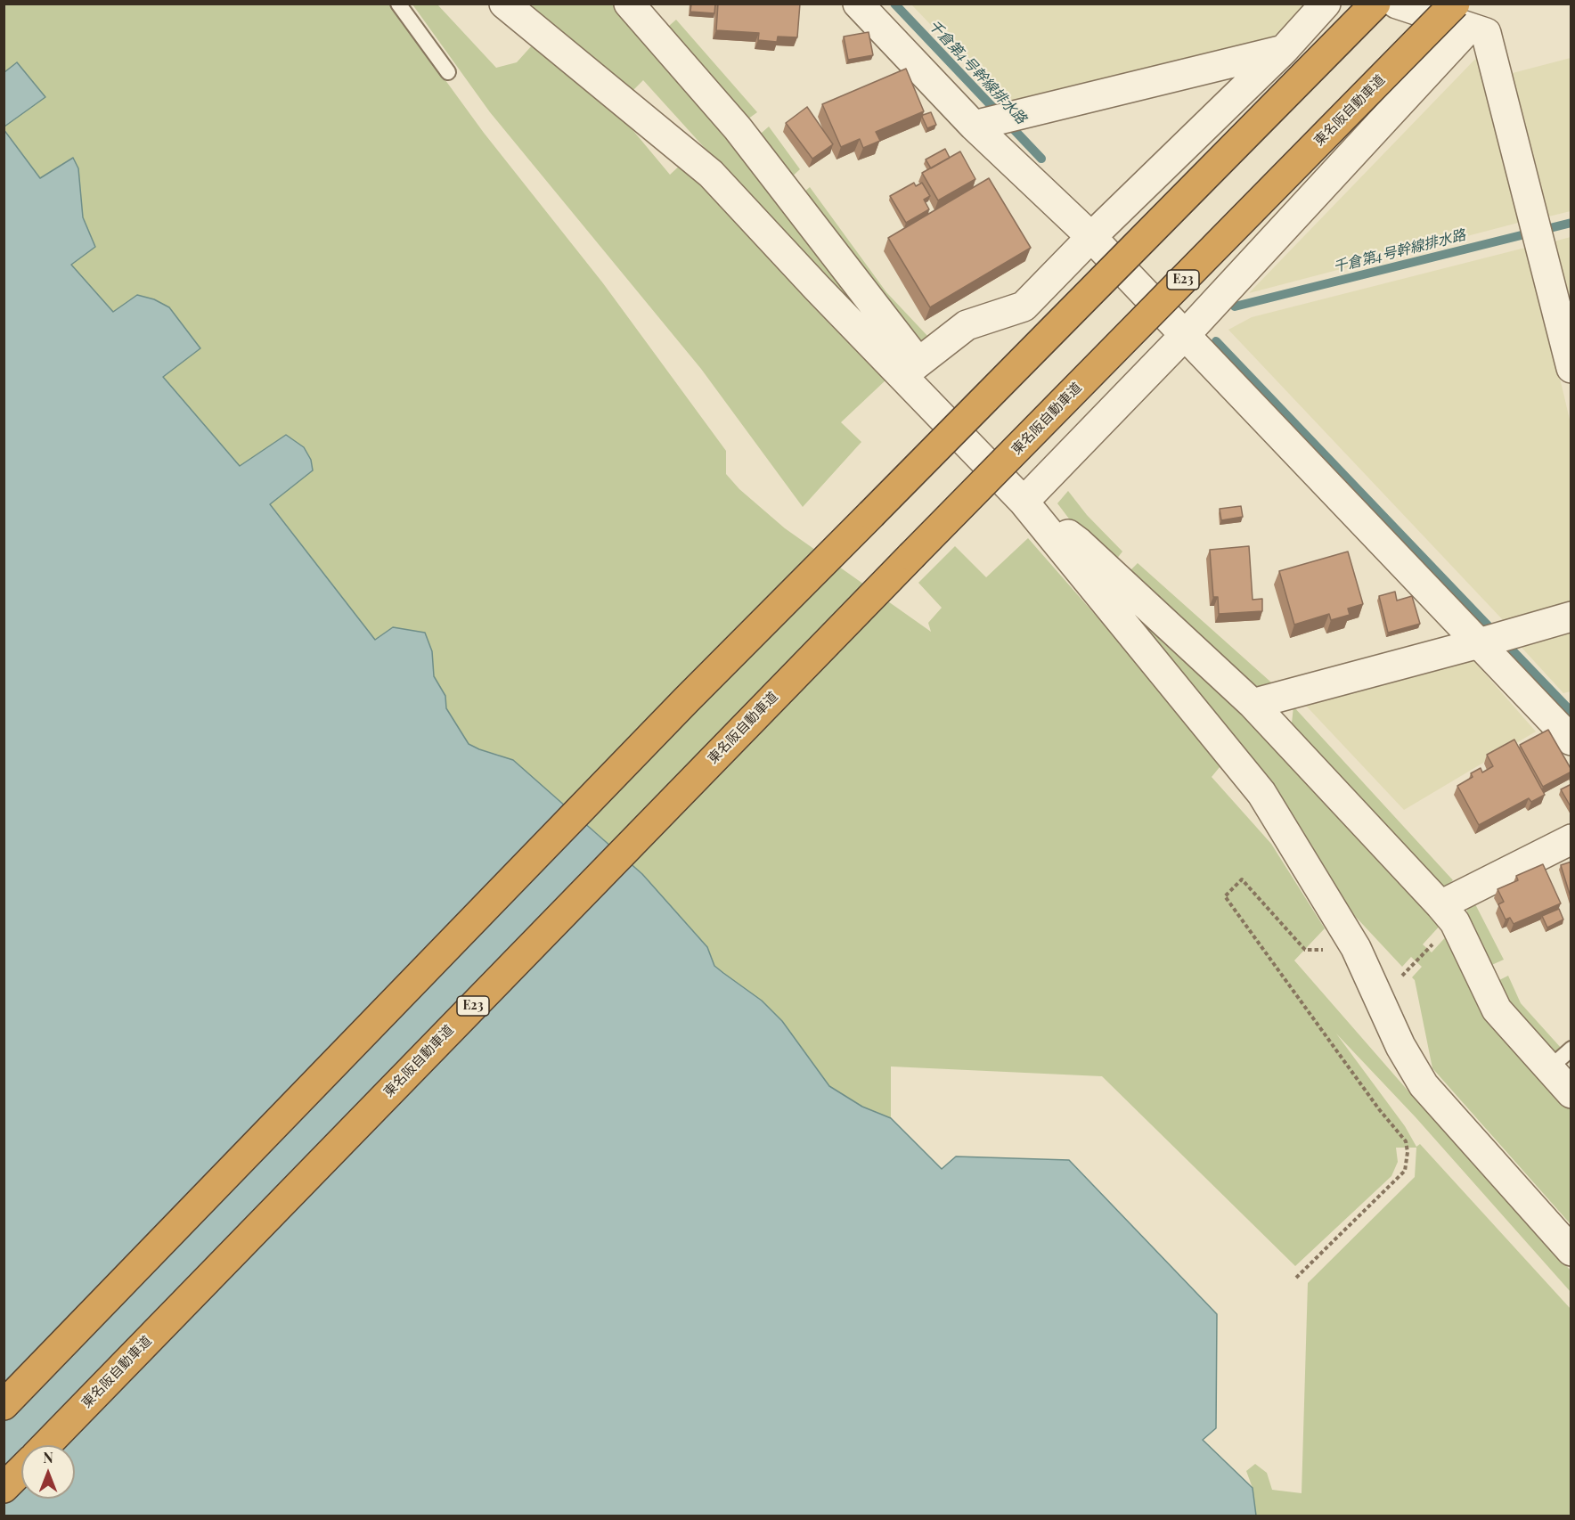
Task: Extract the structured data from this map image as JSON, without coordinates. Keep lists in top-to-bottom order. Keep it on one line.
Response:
{"streets":{"highway":["東名阪自動車道","E23"]},"water":["千倉第4号幹線排水路"],"north":"top"}
